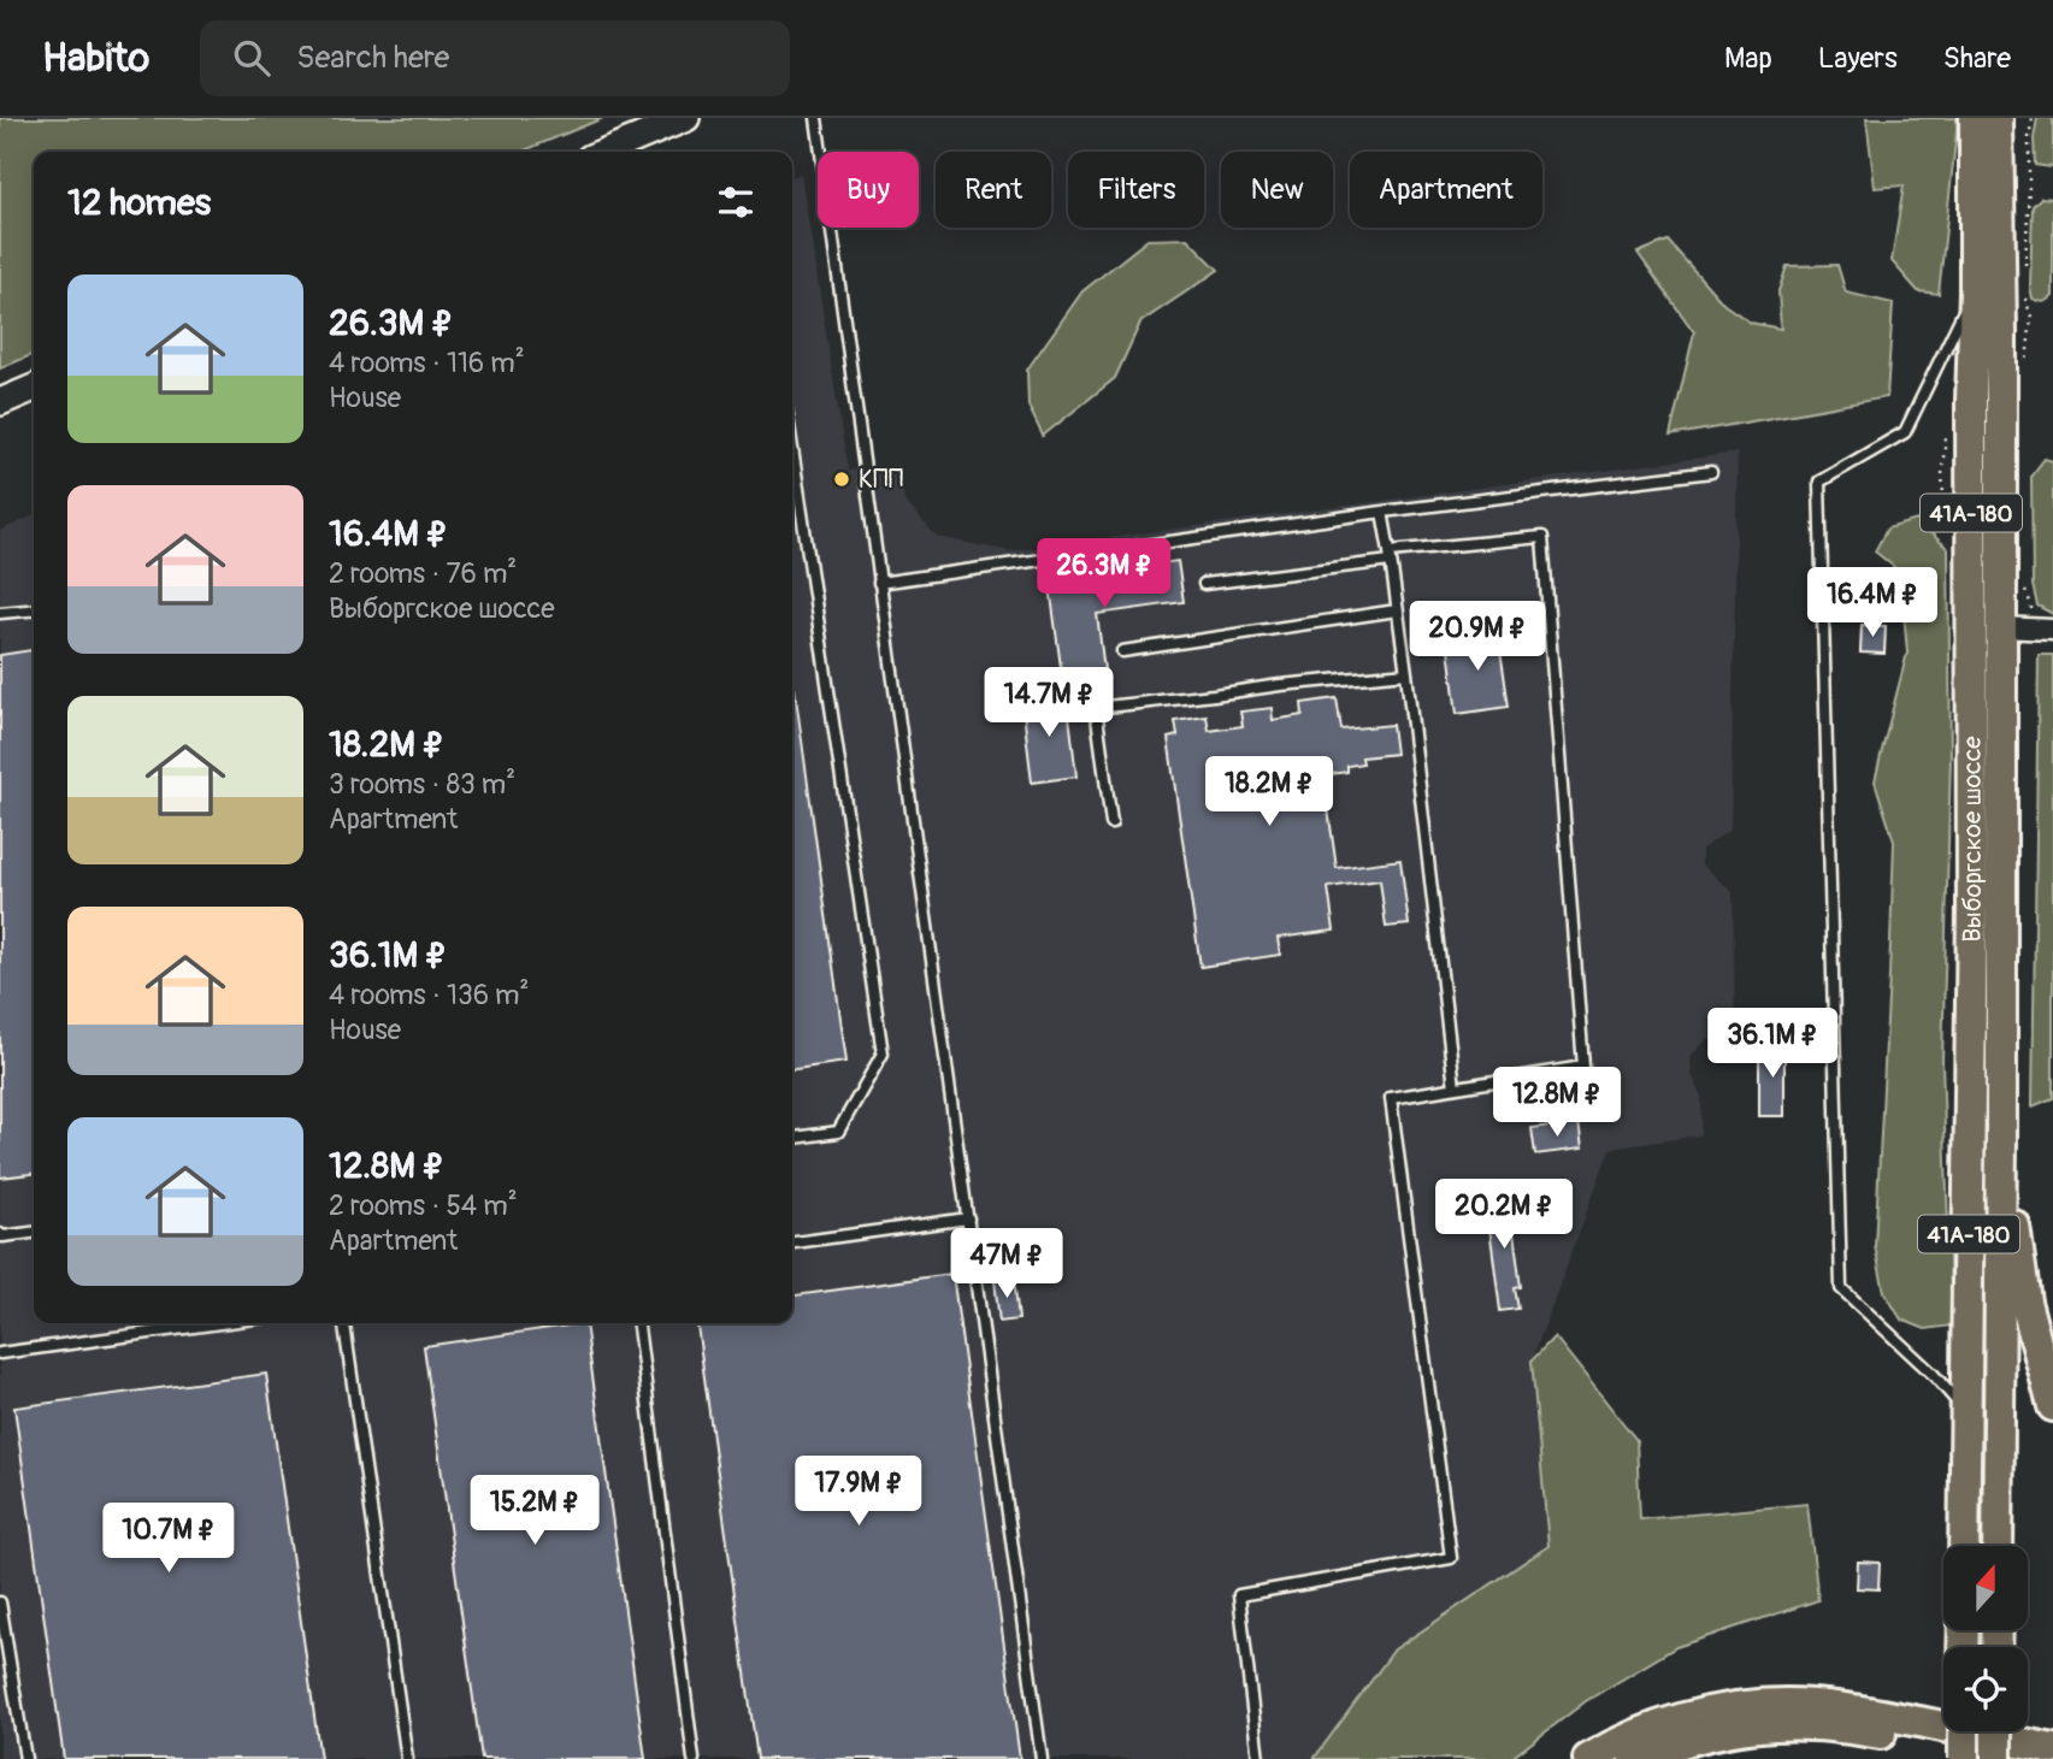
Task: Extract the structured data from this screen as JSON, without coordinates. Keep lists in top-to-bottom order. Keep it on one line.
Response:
{"streets":{"main road":["41А-180","Выборгское шоссе"]},"places":["КПП"],"north":"top","page":{"header":"Habito","search":"Search here","nav":["Map","Layers","Share"],"chip":["Buy","Rent","Filters","New","Apartment"],"heading":"12 homes","list":[{"name":"26.3M ₽","note":"4 rooms · 116 m² · House"},{"name":"16.4M ₽","note":"2 rooms · 76 m² · Выборгское шоссе"},{"name":"18.2M ₽","note":"3 rooms · 83 m² · Apartment"},{"name":"36.1M ₽","note":"4 rooms · 136 m² · House"},{"name":"12.8M ₽","note":"2 rooms · 54 m² · Apartment"}],"price":["26.3M ₽","16.4M ₽","20.9M ₽","14.7M ₽","18.2M ₽","36.1M ₽","12.8M ₽","20.2M ₽","47M ₽","17.9M ₽","15.2M ₽","10.7M ₽"]}}
